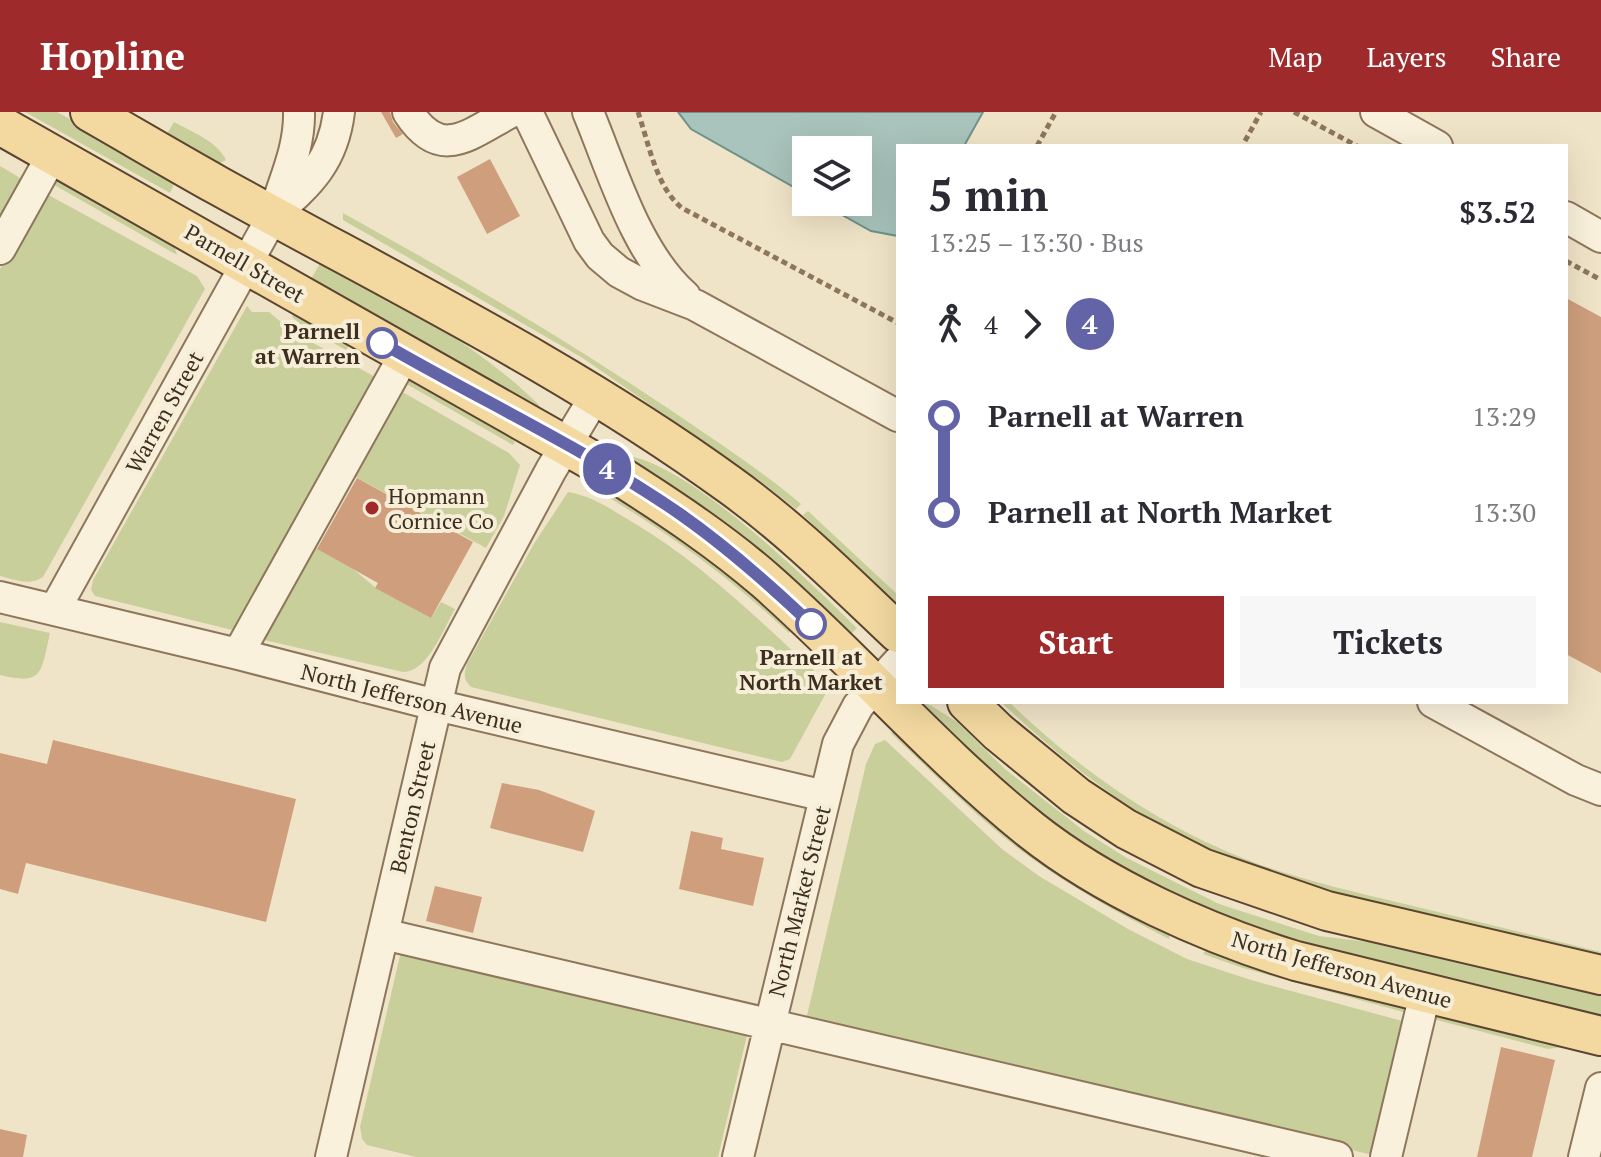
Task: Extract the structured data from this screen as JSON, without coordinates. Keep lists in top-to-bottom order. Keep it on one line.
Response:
{"streets":{"main road":["Parnell Street","North Jefferson Avenue"],"street":["Warren Street","Benton Street","North Market Street"]},"crossings":[["Parnell Street","Warren Street"],["Parnell Street","Benton Street"],["Parnell Street","North Market Street"],["Warren Street","North Jefferson Avenue"],["North Jefferson Avenue","Benton Street"],["North Jefferson Avenue","North Market Street"]],"places":["Parnell at Warren","Hopmann Cornice Co","Parnell at North Market"],"lines":["bus line 4"],"page":{"header":"Hopline","nav":["Map","Layers","Share"],"on_map":"4","heading":["5 min","13:25 – 13:30 · Bus","$3.52"],"legs":["4","4"],"list":[{"name":"Parnell at Warren","value":"13:29"},{"name":"Parnell at North Market","value":"13:30"}],"buttons":["Start","Tickets"]}}
